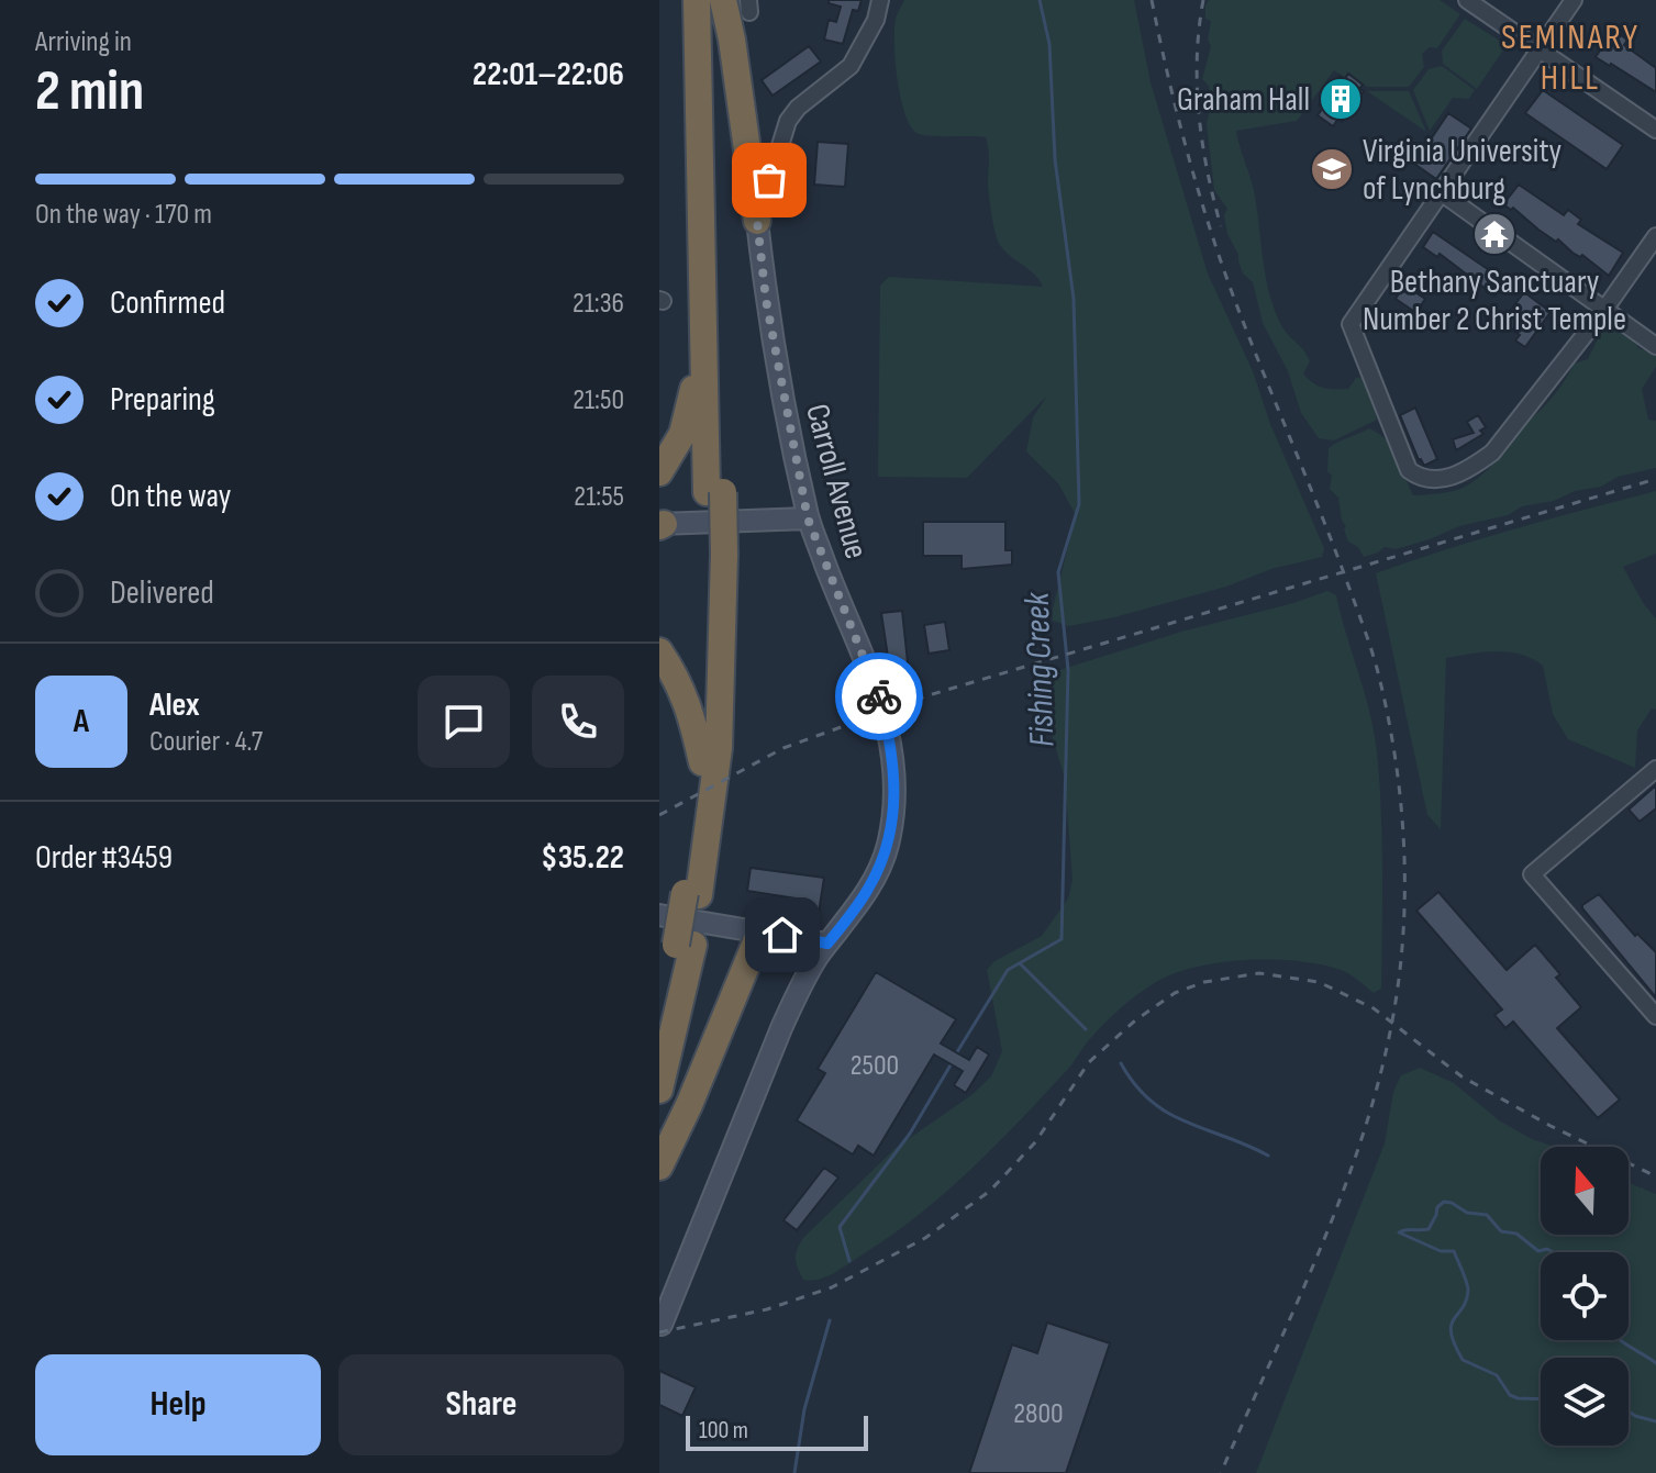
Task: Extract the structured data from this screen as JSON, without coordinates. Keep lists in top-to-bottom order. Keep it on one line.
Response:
{"streets":{"street":["Carroll Avenue"]},"districts":["SEMINARY HILL"],"water":["Fishing Creek"],"places":{"building":["Graham Hall"],"school or university":["Virginia University of Lynchburg"],"temple":["Bethany Sanctuary Number 2 Christ Temple"]},"house_numbers":["2500","2800"],"scale_bar":"100 m","north":"top","page":{"heading":["2 min","Arriving in","22:01–22:06"],"panel":["Alex","Courier · 4.7","Order #3459","$35.22"],"bar":"On the way · 170 m","list":[["Confirmed","21:36"],["Preparing","21:50"],["On the way","21:55"],"Delivered"],"round":"A","buttons":["Help","Share"],"scale":"100 m"}}
